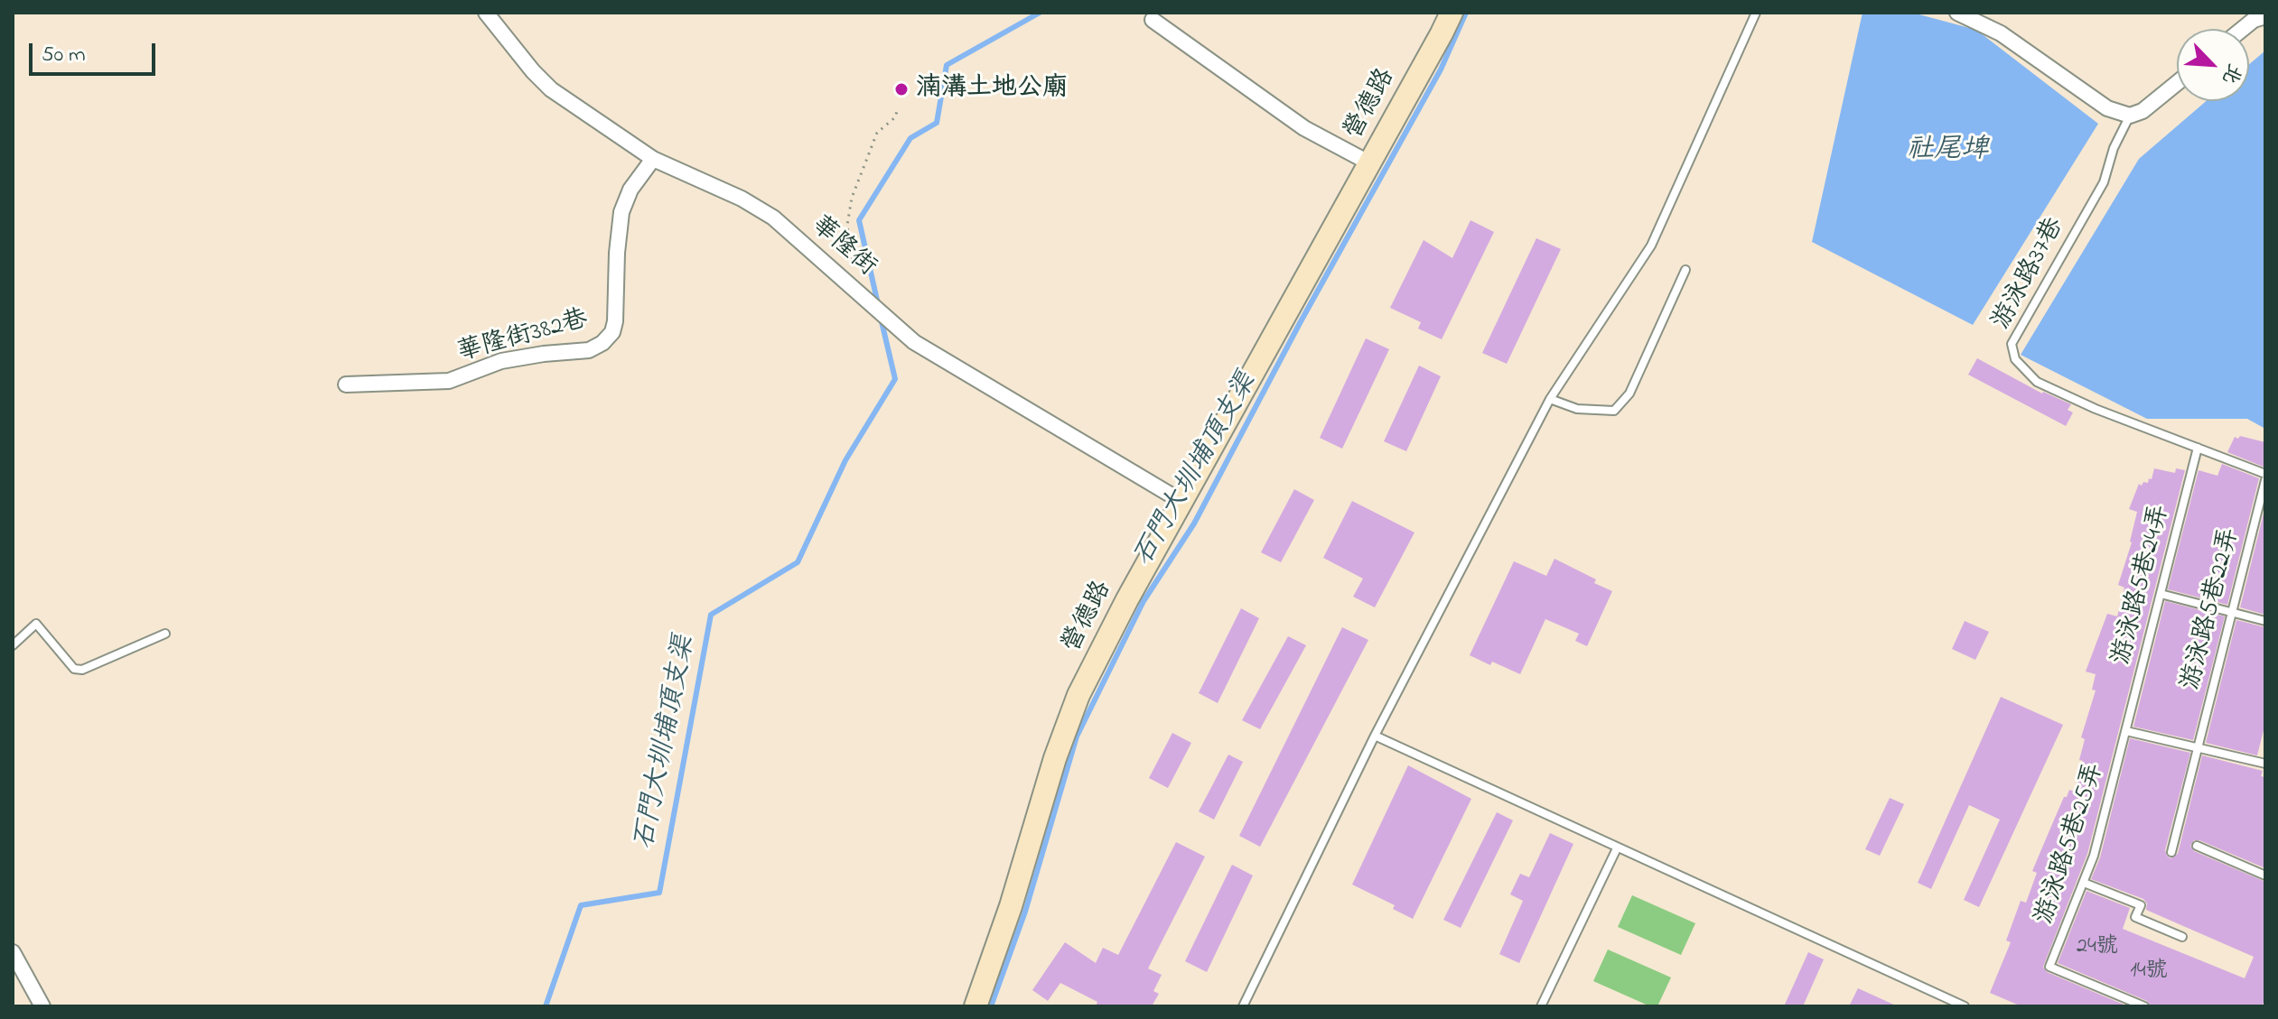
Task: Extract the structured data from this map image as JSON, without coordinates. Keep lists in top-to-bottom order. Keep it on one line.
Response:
{"streets":{"street":["營德路","華隆街","華隆街382巷"],"lane":["游泳路37巷","游泳路5巷24弄","游泳路5巷22弄","游泳路5巷25弄"]},"crossings":[["營德路","華隆街"],["華隆街","華隆街382巷"],["游泳路37巷","游泳路5巷24弄"],["游泳路5巷24弄","游泳路5巷25弄"]],"water":["社尾埤","石門大圳埔頂支渠"],"places":["湳溝土地公廟"],"house_numbers":["24號","14號"],"scale_bar":"50 m","north":"bottom right"}
